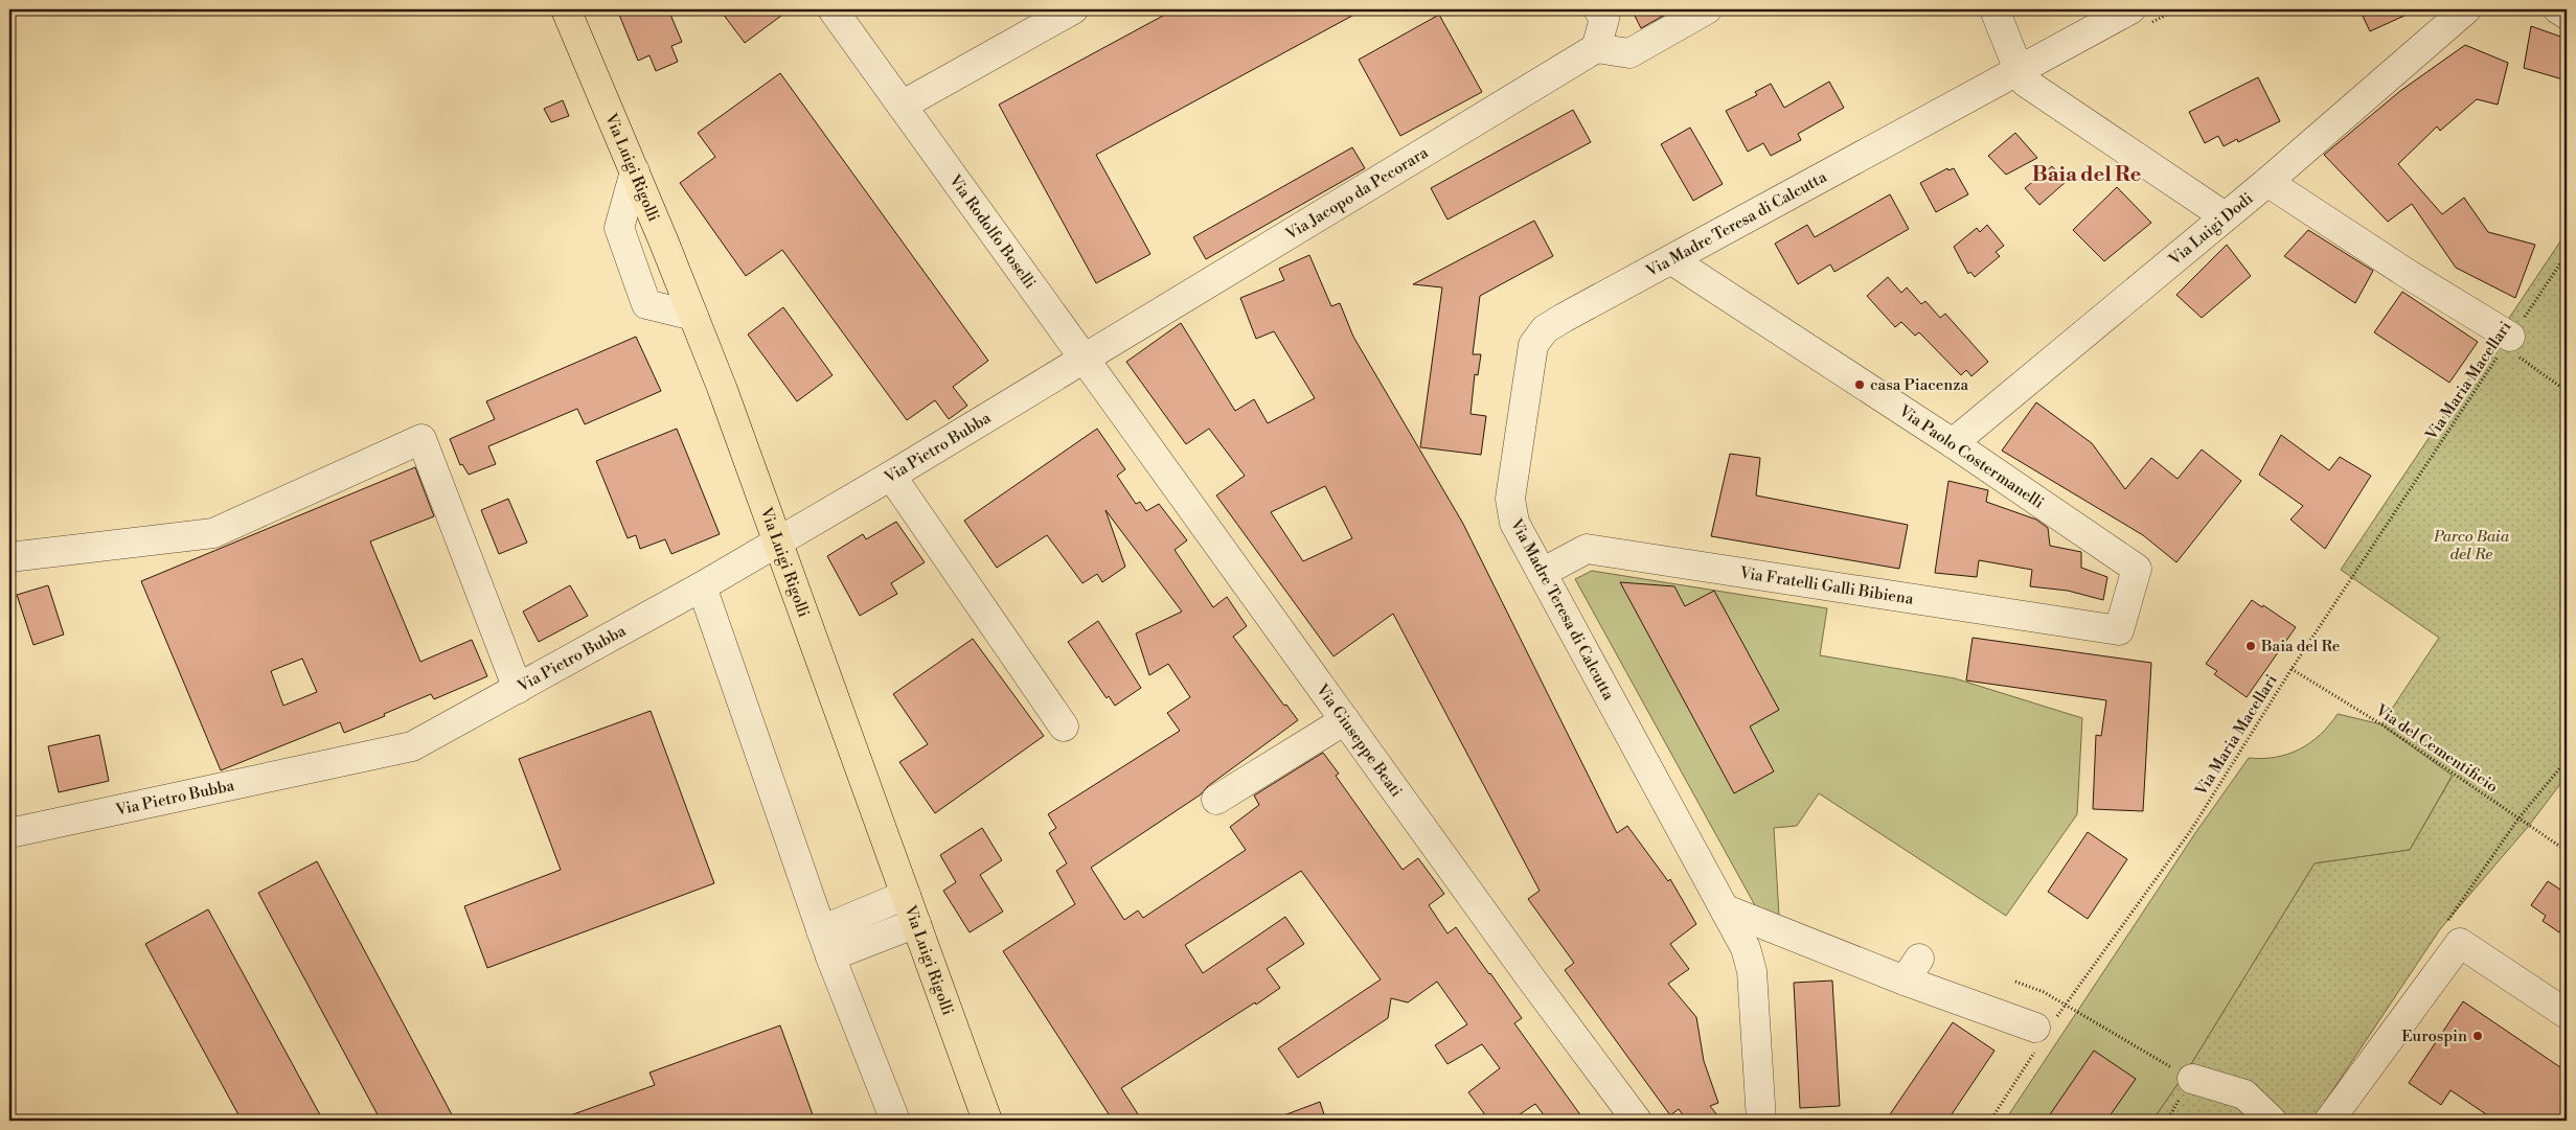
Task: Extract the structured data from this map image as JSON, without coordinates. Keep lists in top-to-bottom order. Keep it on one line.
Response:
{"streets":{"main road":["Via Luigi Rigolli"],"street":["Via Jacopo da Pecorara","Via Madre Teresa di Calcutta","Via Luigi Dodi","Via Rodolfo Boselli","Via Pietro Bubba","Via Paolo Costermanelli","Via Fratelli Galli Bibiena","Via Giuseppe Beati"],"path":["Via Maria Macellari","Via del Cementificio"]},"crossings":[["Via Luigi Rigolli","Via Pietro Bubba"],["Via Jacopo da Pecorara","Via Rodolfo Boselli"],["Via Jacopo da Pecorara","Via Pietro Bubba"],["Via Jacopo da Pecorara","Via Giuseppe Beati"],["Via Madre Teresa di Calcutta","Via Paolo Costermanelli"],["Via Madre Teresa di Calcutta","Via Fratelli Galli Bibiena"],["Via Luigi Dodi","Via Paolo Costermanelli"],["Via Rodolfo Boselli","Via Pietro Bubba"],["Via Rodolfo Boselli","Via Giuseppe Beati"],["Via Maria Macellari","Via del Cementificio"],["Via Pietro Bubba","Via Giuseppe Beati"],["Via Paolo Costermanelli","Via Fratelli Galli Bibiena"]],"districts":["Baia del Re"],"parks":["Parco Baia del Re"],"places":["casa Piacenza","Baia del Re","Eurospin"]}
